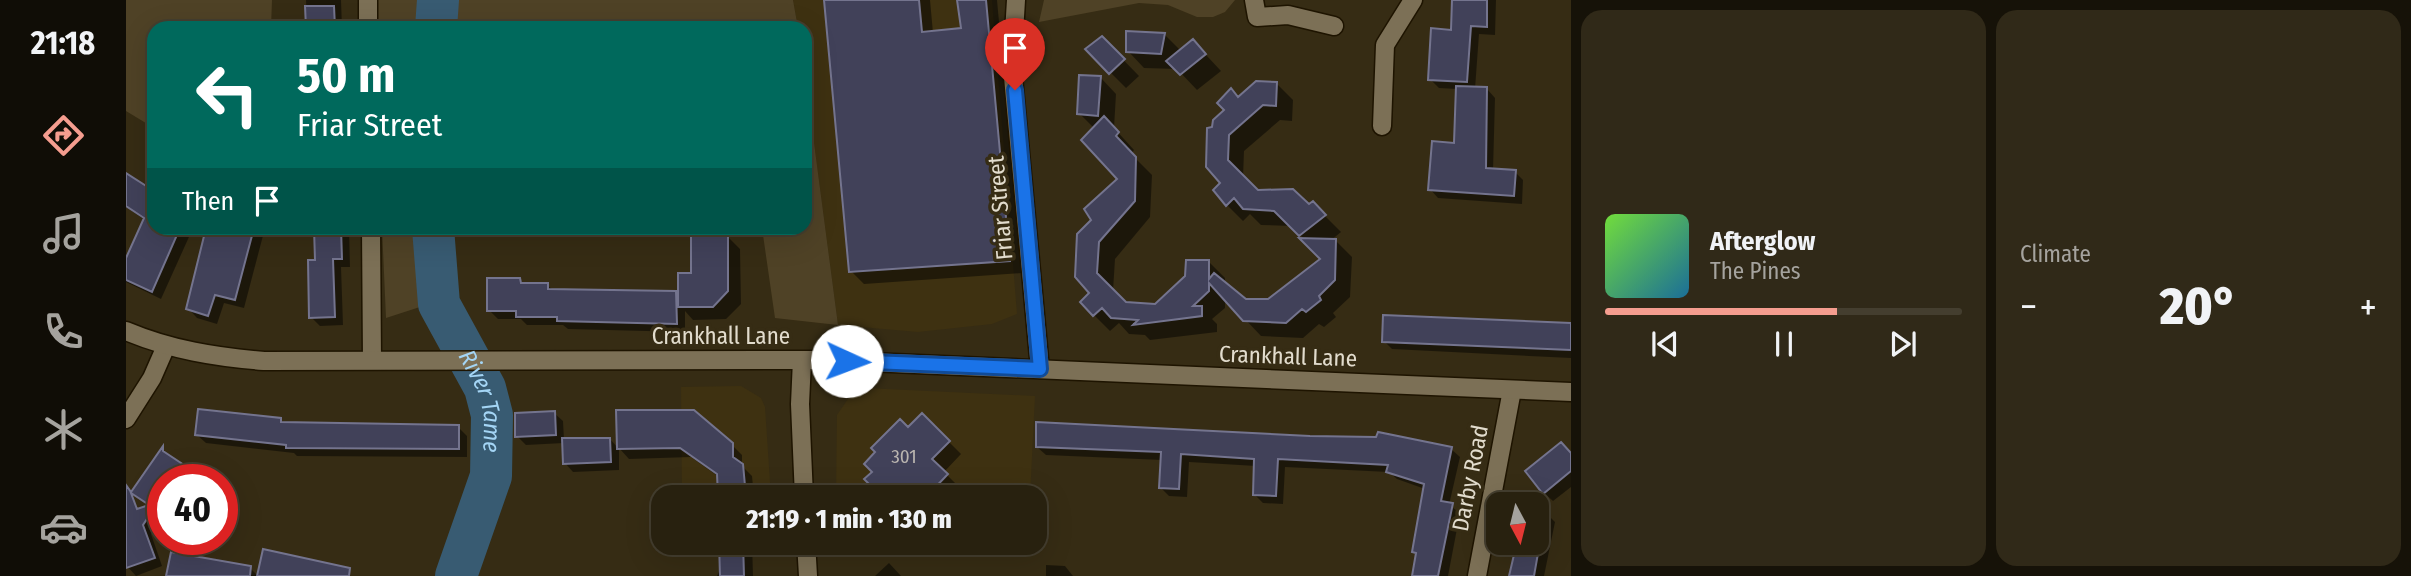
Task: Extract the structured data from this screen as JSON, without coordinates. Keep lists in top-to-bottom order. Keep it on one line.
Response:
{"streets":{"street":["Friar Street","Crankhall Lane","Darby Road"]},"crossings":[["Friar Street","Crankhall Lane"],["Crankhall Lane","Darby Road"]],"water":["River Tame"],"house_numbers":["301"],"north":"bottom","page":{"tabs":"21:18","tile":"Climate","turn":["50 m","Friar Street"],"then":"Then","song":["Afterglow","The Pines"],"heat":["−","20°","+"],"limit":"40","trip":"21:19 · 1 min · 130 m"}}
